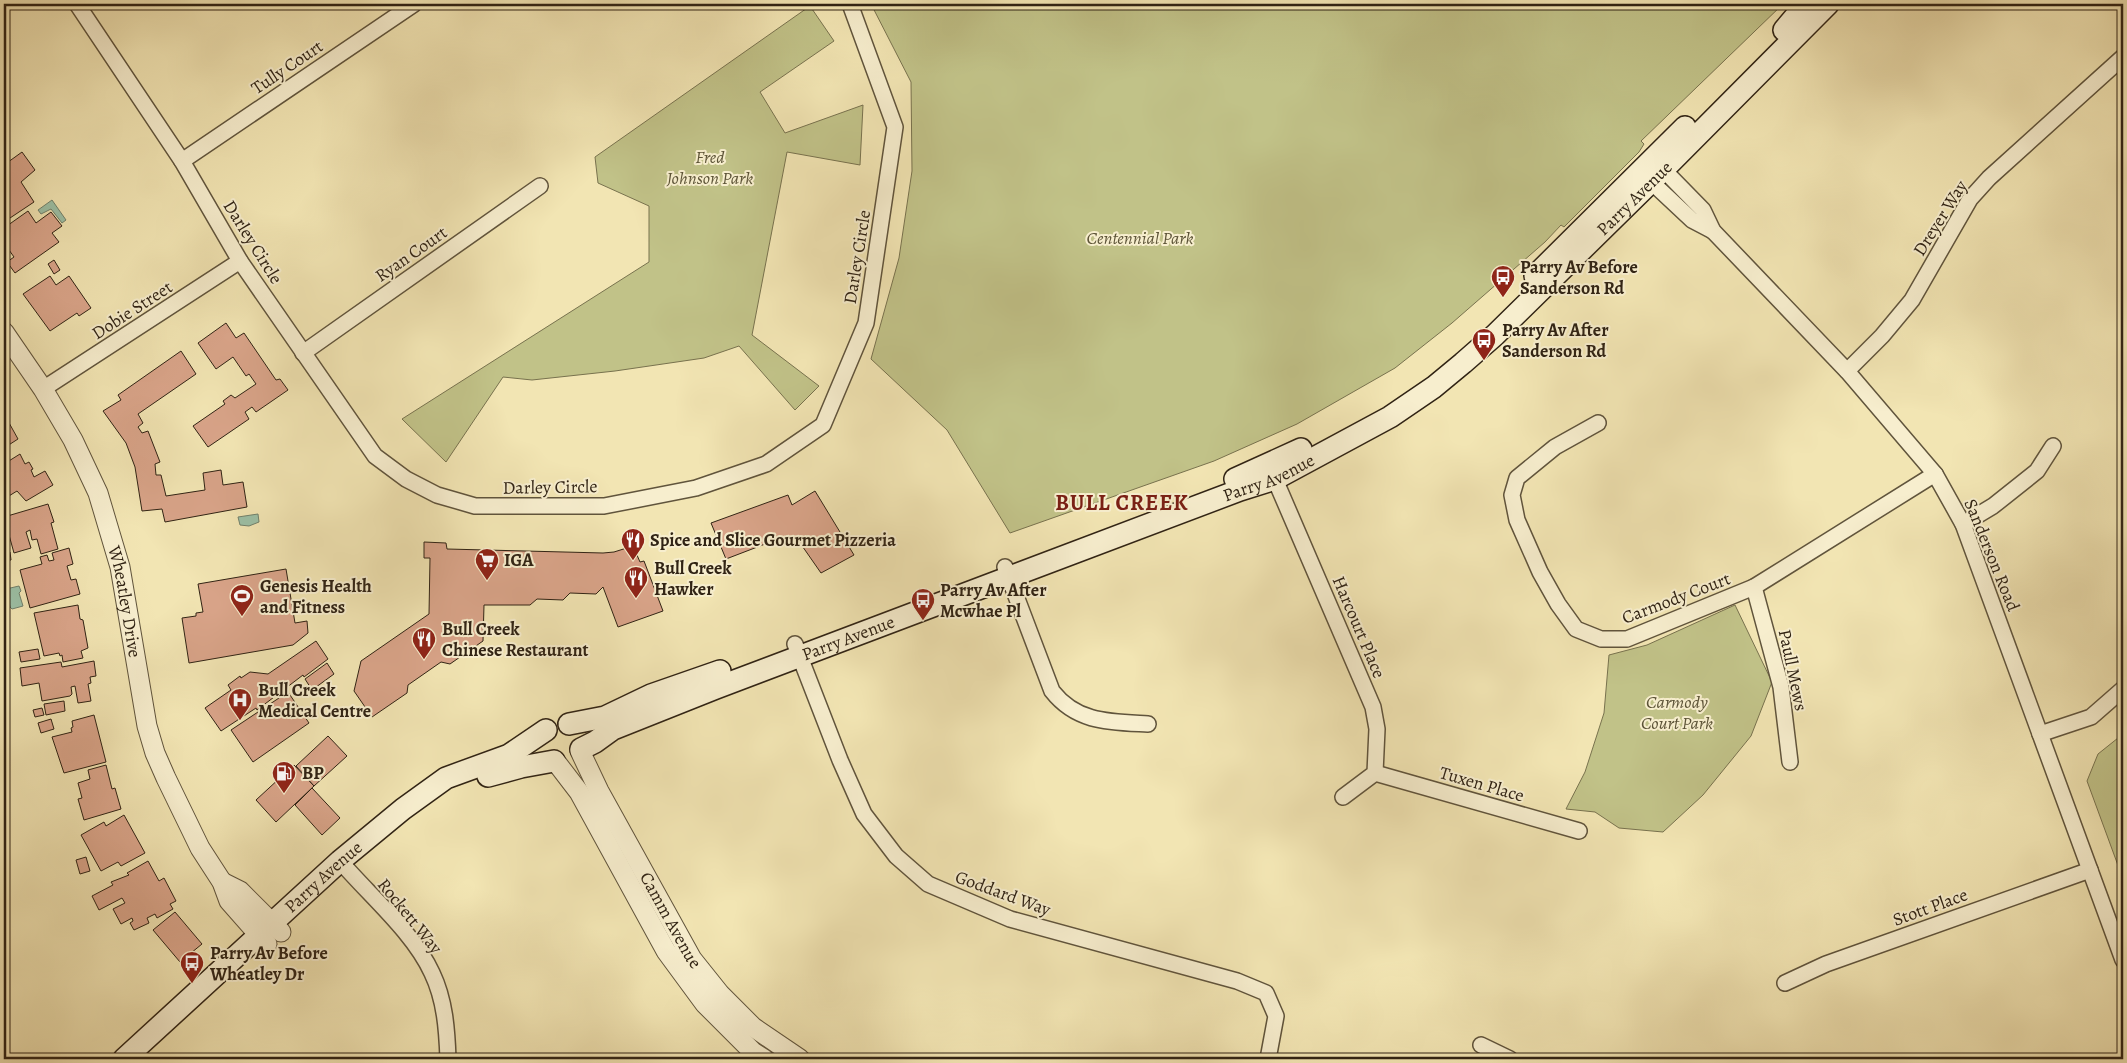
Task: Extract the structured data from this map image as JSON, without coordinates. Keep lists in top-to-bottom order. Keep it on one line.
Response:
{"streets":{"main road":["Parry Avenue"],"street":["Tully Court","Dreyer Way","Darley Circle","Ryan Court","Dobie Street","Sanderson Road","Carmody Court","Wheatley Drive","Harcourt Place","Paull Mews","Tuxen Place","Goddard Way","Stott Place","Rockett Way","Camm Avenue"]},"crossings":[["Tully Court","Darley Circle"],["Parry Avenue","Sanderson Road"],["Parry Avenue","Wheatley Drive"],["Parry Avenue","Harcourt Place"],["Parry Avenue","Goddard Way"],["Parry Avenue","Rockett Way"],["Parry Avenue","Camm Avenue"],["Dreyer Way","Sanderson Road"],["Darley Circle","Ryan Court"],["Darley Circle","Dobie Street"],["Dobie Street","Wheatley Drive"],["Sanderson Road","Carmody Court"],["Sanderson Road","Stott Place"],["Carmody Court","Paull Mews"],["Harcourt Place","Tuxen Place"]],"districts":["BULL CREEK"],"parks":["Fred Johnson Park","Centennial Park","Carmody Court Park"],"places":{"bus stop":["Parry Av Before Sanderson Rd","Parry Av After Sanderson Rd","Parry Av After Mcwhae Pl","Parry Av Before Wheatley Dr"],"restaurant":["Spice and Slice Gourmet Pizzeria","Bull Creek Hawker","Bull Creek Chinese Restaurant"],"supermarket":["IGA"],"sports":["Genesis Health and Fitness"],"hospital":["Bull Creek Medical Centre"],"fuel station":["BP"]}}
